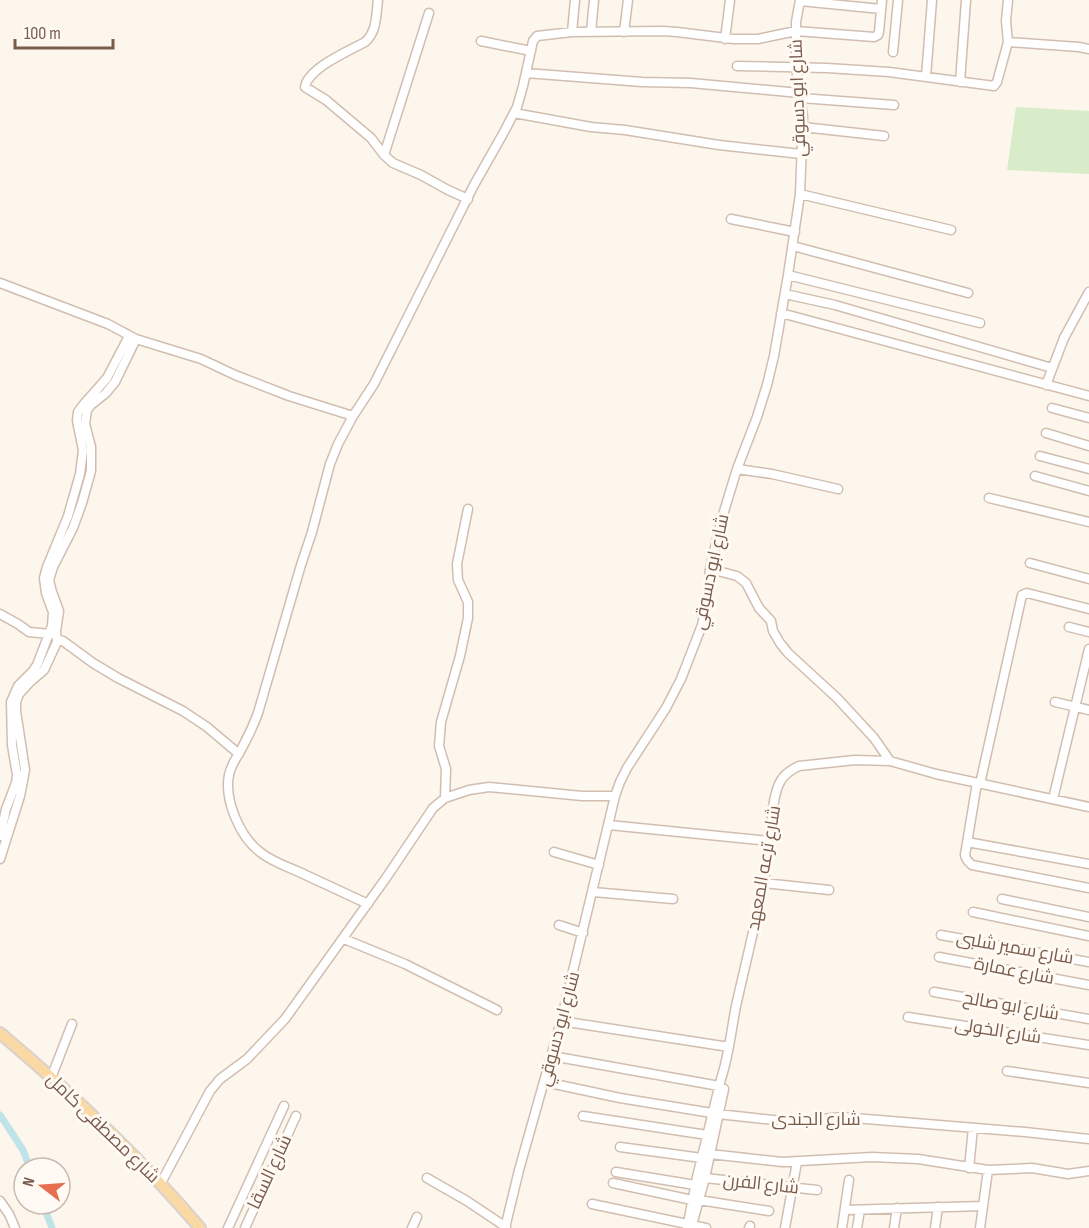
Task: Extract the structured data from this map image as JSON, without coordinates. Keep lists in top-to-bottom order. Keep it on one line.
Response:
{"streets":{"main road":["شارع مصطفى كامل"],"street":["شارع ابو دسوقي","شارع ترعه المعهد","شارع سمير شلبى","شارع عمارة","شارع ابو صالح","شارع الخولى","شارع الجندى","شارع السقا","شارع الفرن"]},"crossings":[["شارع ابو دسوقي","شارع الجندى"],["شارع ترعه المعهد","شارع الجندى"],["شارع ترعه المعهد","شارع الفرن"]],"scale_bar":"100 m","north":"left"}
